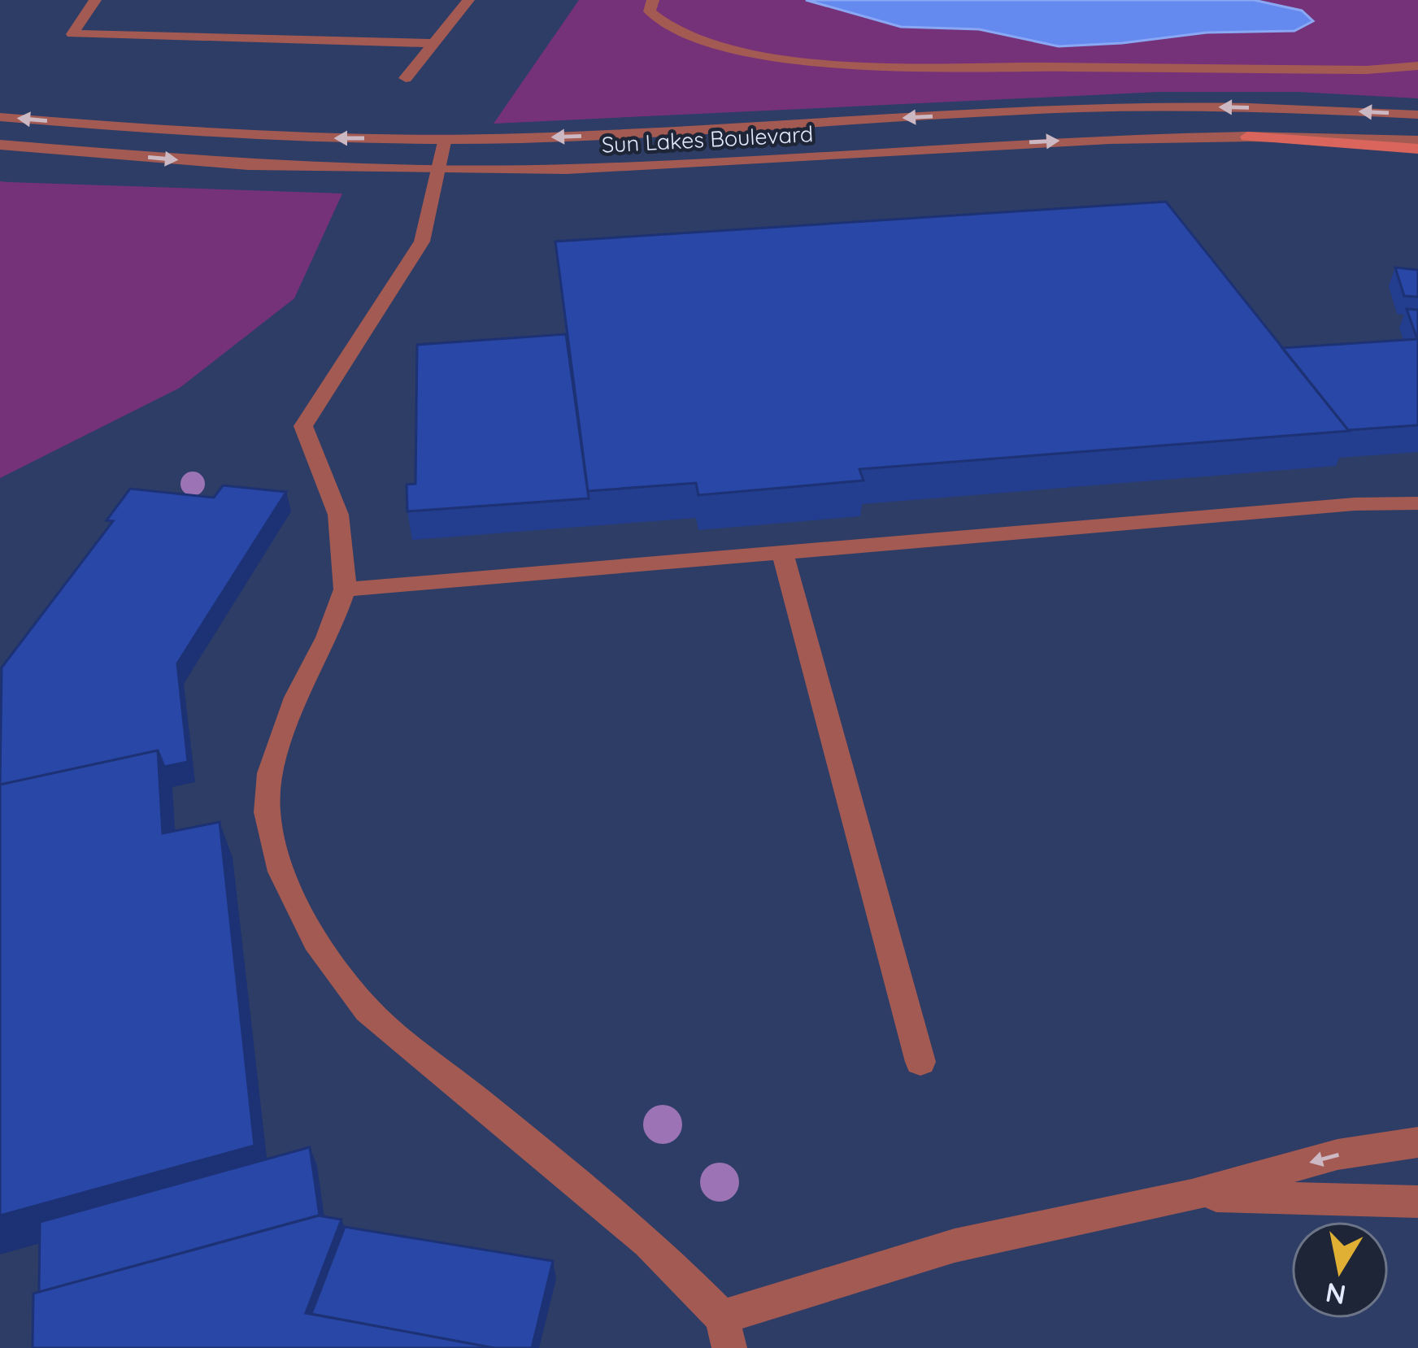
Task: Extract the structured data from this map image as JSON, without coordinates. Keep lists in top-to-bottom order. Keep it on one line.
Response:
{"streets":{"street":["Sun Lakes Boulevard"]},"north":"bottom"}
